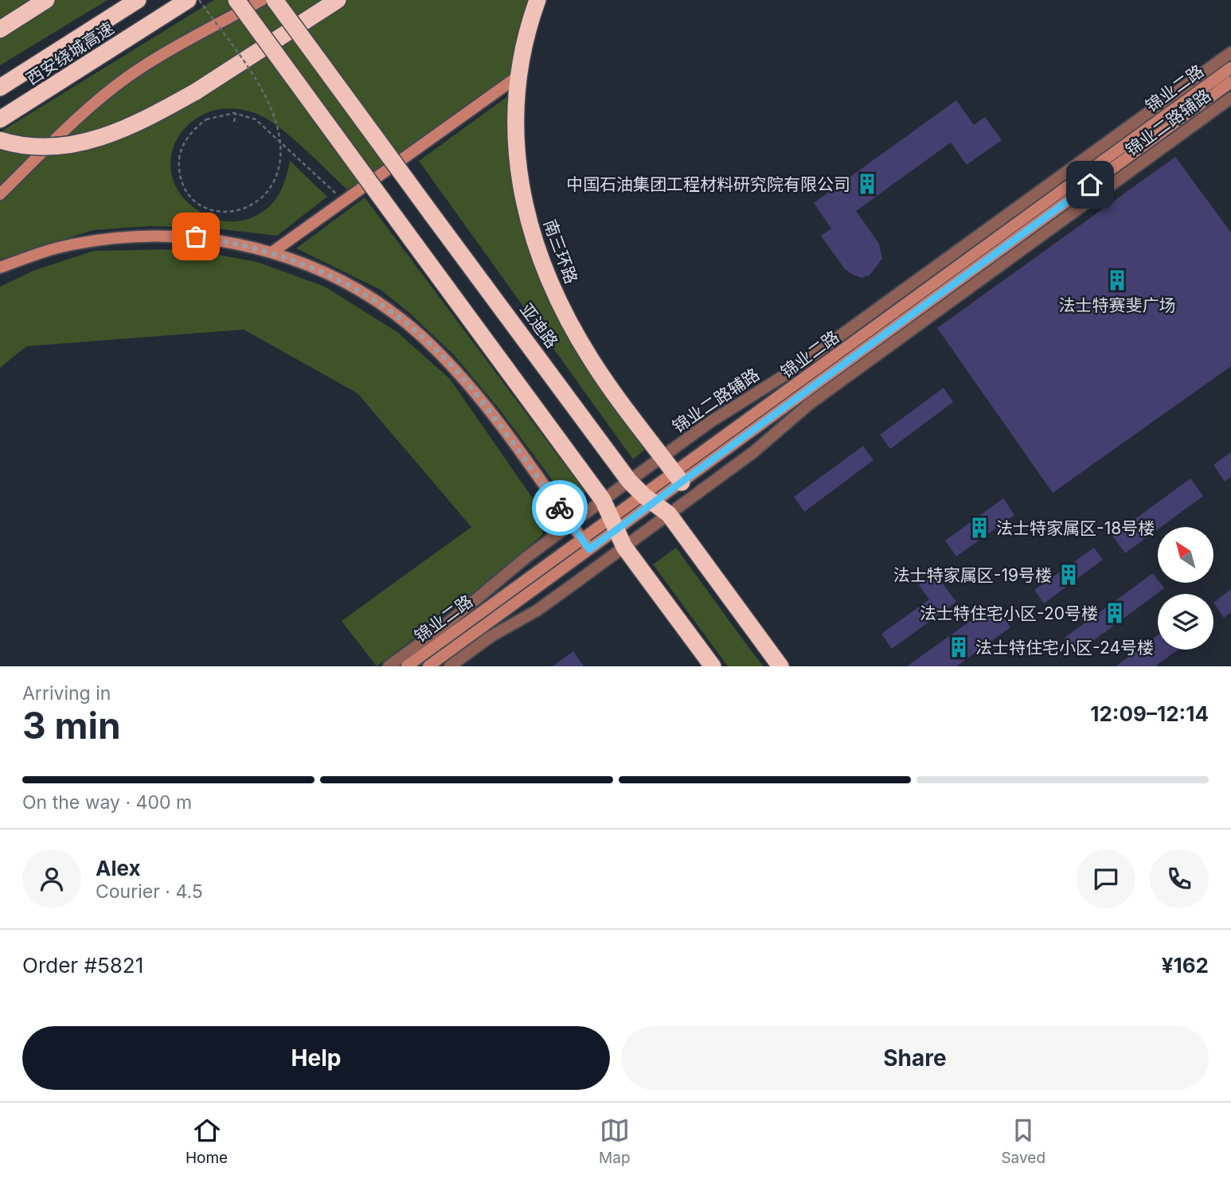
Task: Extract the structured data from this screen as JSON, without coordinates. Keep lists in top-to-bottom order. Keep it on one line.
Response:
{"streets":{"highway":["西安绕城高速","南三环路","亚迪路"],"main road":["锦业二路"],"street":["锦业二路辅路"]},"crossings":[["锦业二路","南三环路"],["锦业二路","亚迪路"],["锦业二路辅路","南三环路"],["锦业二路辅路","亚迪路"]],"places":{"building":["中国石油集团工程材料研究院有限公司","法士特赛斐广场","法士特家属区-18号楼","法士特家属区-19号楼","法士特住宅小区-20号楼","法士特住宅小区-24号楼"]},"north":"top left","page":{"heading":["3 min","Arriving in","12:09–12:14"],"panel":["Alex","Courier · 4.5","Order #5821","¥162"],"bar":"On the way · 400 m","buttons":["Help","Share"],"tabs":["Home","Map","Saved"]}}
